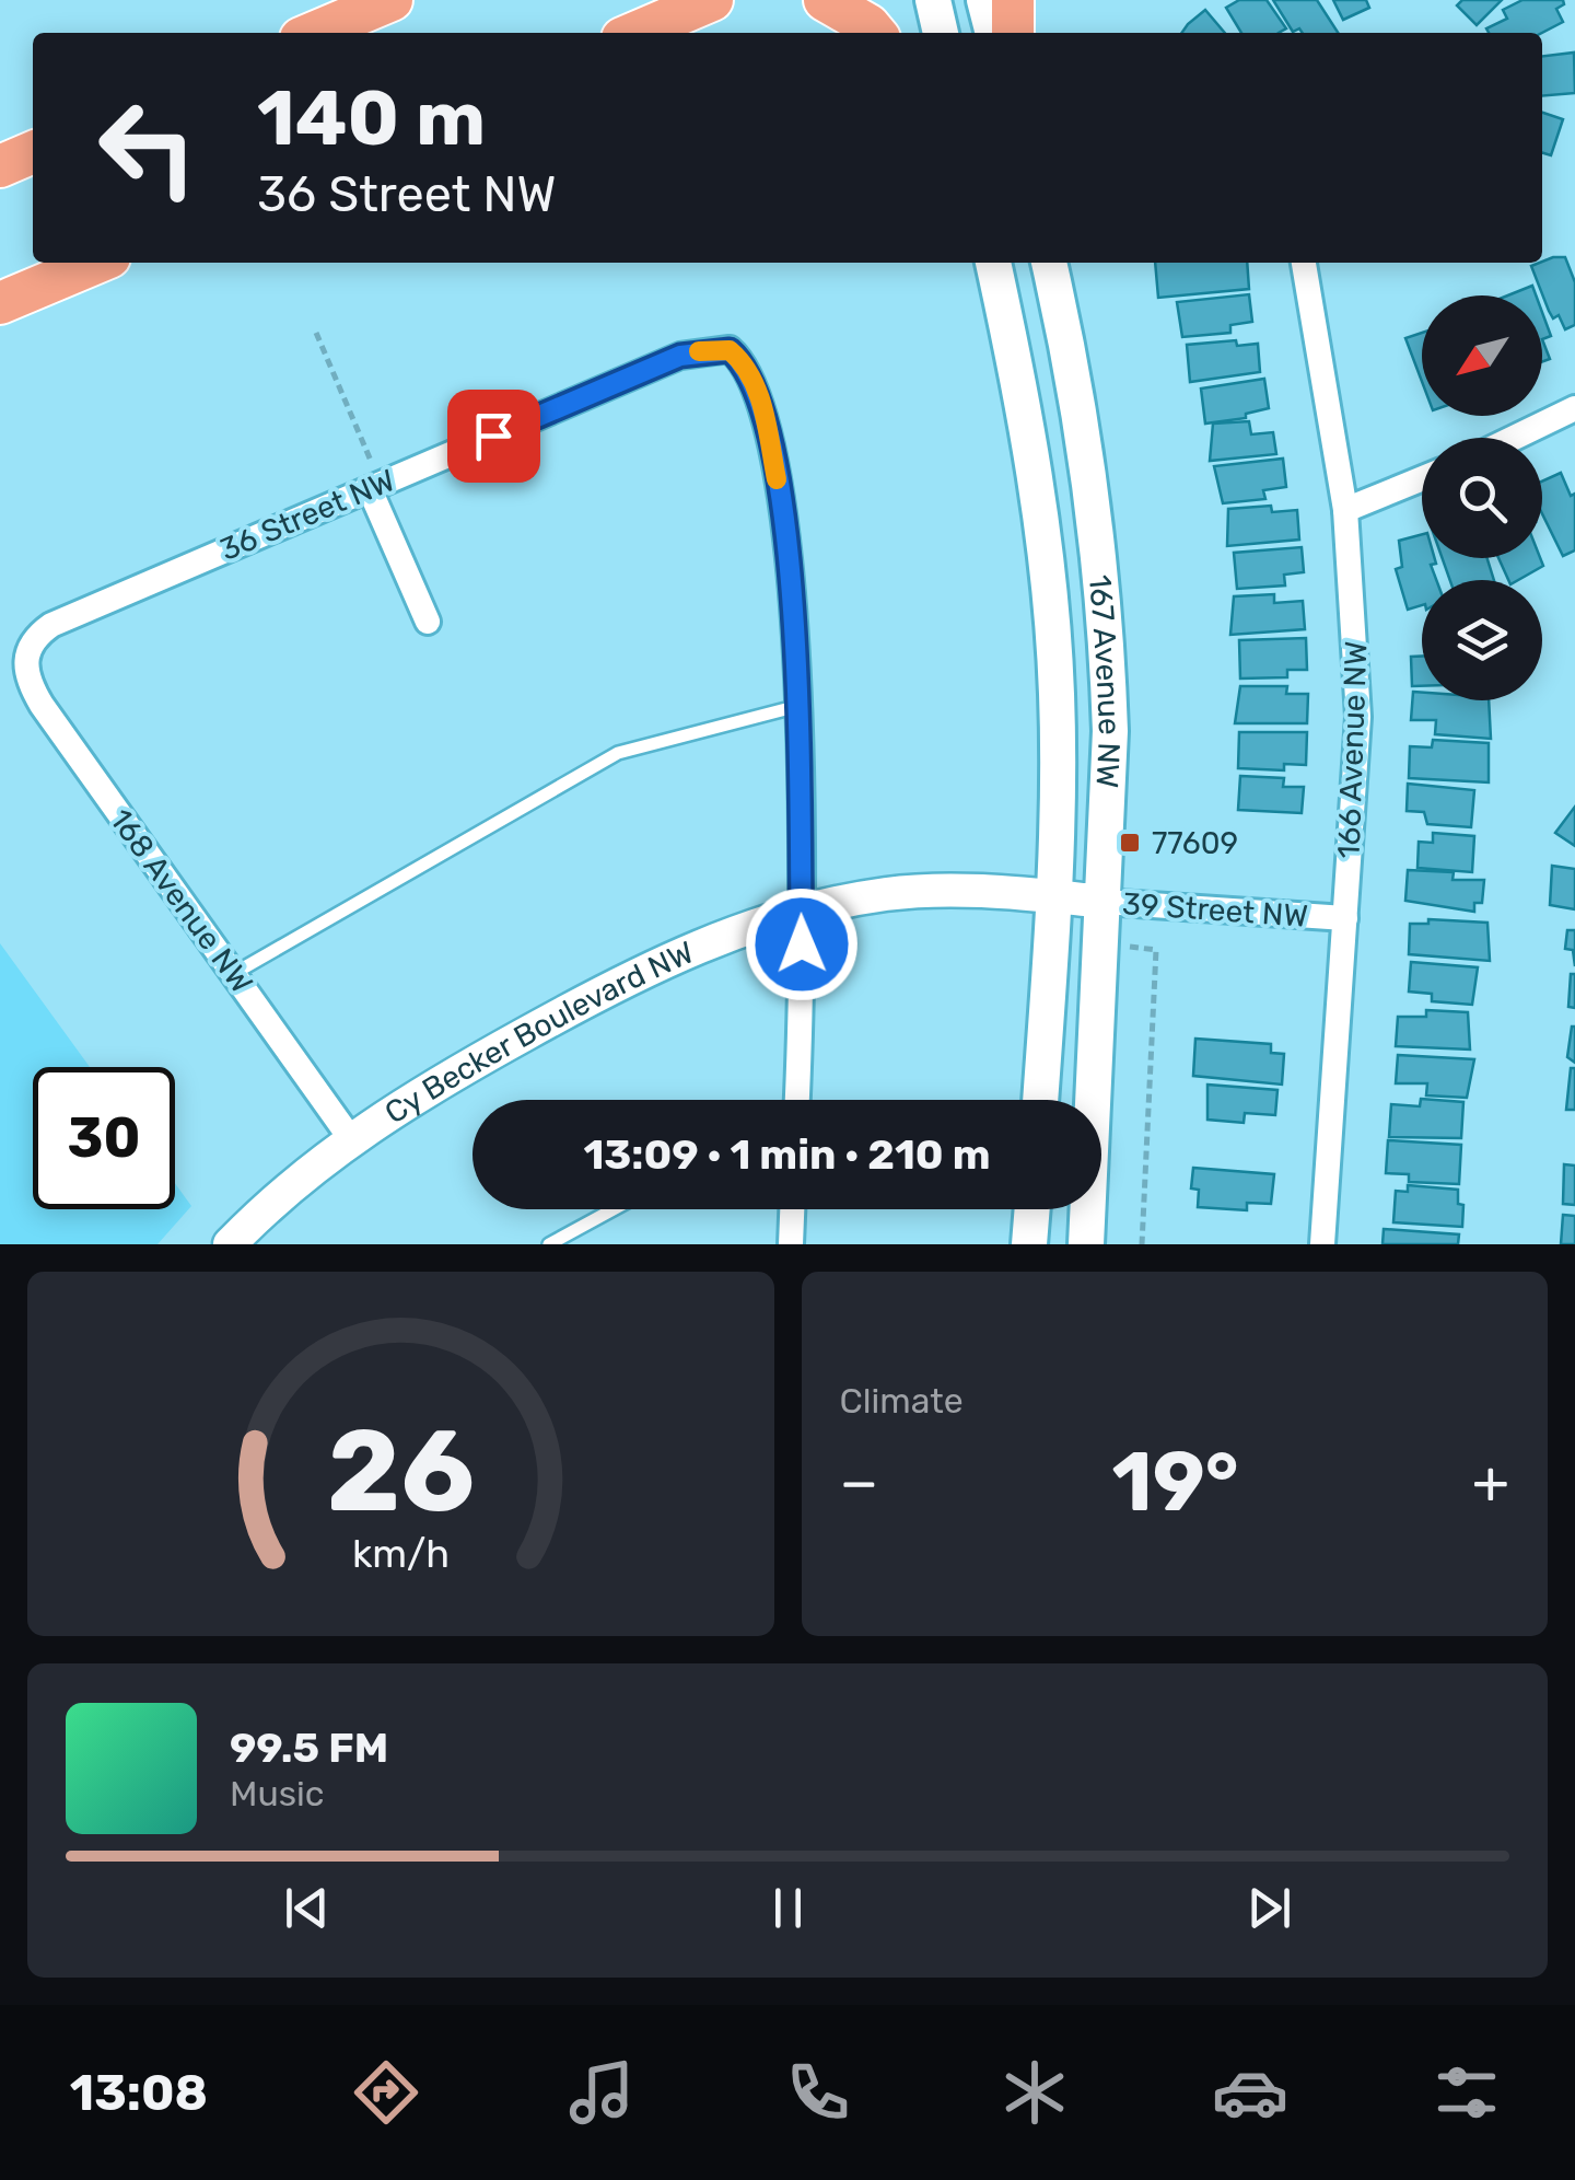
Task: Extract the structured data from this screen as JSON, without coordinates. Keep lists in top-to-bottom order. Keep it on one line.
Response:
{"streets":{"main road":["167 Avenue NW"],"street":["36 Street NW","166 Avenue NW","168 Avenue NW","39 Street NW","Cy Becker Boulevard NW"]},"crossings":[["36 Street NW","168 Avenue NW"],["167 Avenue NW","39 Street NW"],["167 Avenue NW","Cy Becker Boulevard NW"],["166 Avenue NW","39 Street NW"],["168 Avenue NW","Cy Becker Boulevard NW"],["39 Street NW","Cy Becker Boulevard NW"]],"places":{"transit":["77609"]},"north":"bottom left","page":{"turn":["140 m","36 Street NW"],"limit":"30","trip":"13:09 · 1 min · 210 m","tile":"Climate","heat":["−","19°","+"],"song":["99.5 FM","Music"],"tabs":"13:08","gauge":["26","km/h"]}}
